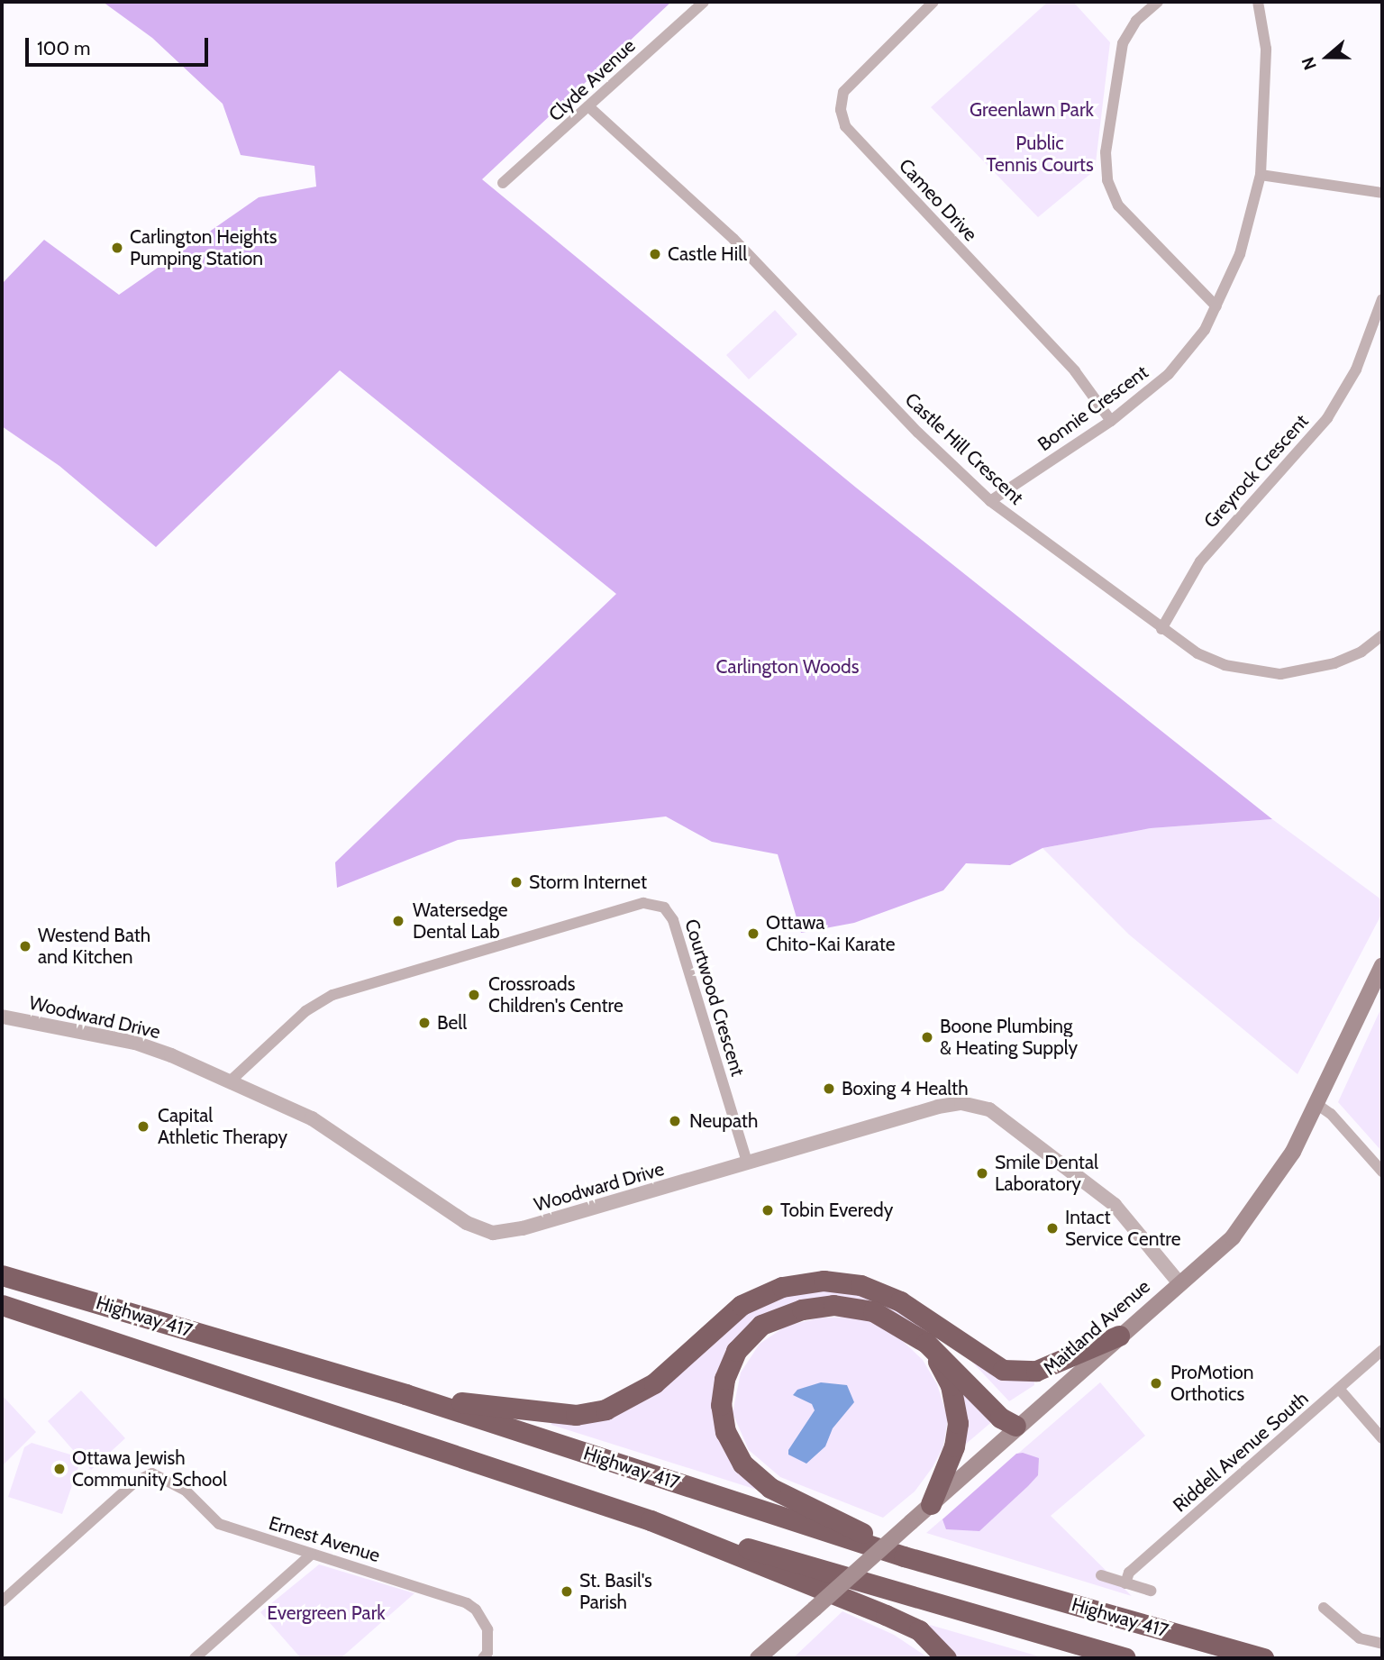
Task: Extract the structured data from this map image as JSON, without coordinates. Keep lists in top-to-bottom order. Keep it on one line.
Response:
{"streets":{"highway":["Highway 417"],"main road":["Maitland Avenue"],"street":["Clyde Avenue","Cameo Drive","Bonnie Crescent","Castle Hill Crescent","Greyrock Crescent","Courtwood Crescent","Woodward Drive","Riddell Avenue South","Ernest Avenue"]},"crossings":[["Clyde Avenue","Castle Hill Crescent"],["Cameo Drive","Bonnie Crescent"],["Bonnie Crescent","Castle Hill Crescent"],["Castle Hill Crescent","Greyrock Crescent"],["Courtwood Crescent","Woodward Drive"],["Woodward Drive","Maitland Avenue"]],"parks":["Greenlawn Park","Public Tennis Courts","Carlington Woods","Evergreen Park"],"places":["Carlington Heights Pumping Station","Castle Hill","Storm Internet","Watersedge Dental Lab","Ottawa Chito-Kai Karate","Westend Bath and Kitchen","Crossroads Children's Centre","Bell","Boone Plumbing & Heating Supply","Boxing 4 Health","Neupath","Capital Athletic Therapy","Smile Dental Laboratory","Tobin Everedy","Intact Service Centre","ProMotion Orthotics","Ottawa Jewish Community School","St. Basil's Parish"],"scale_bar":"100 m","north":"left"}
